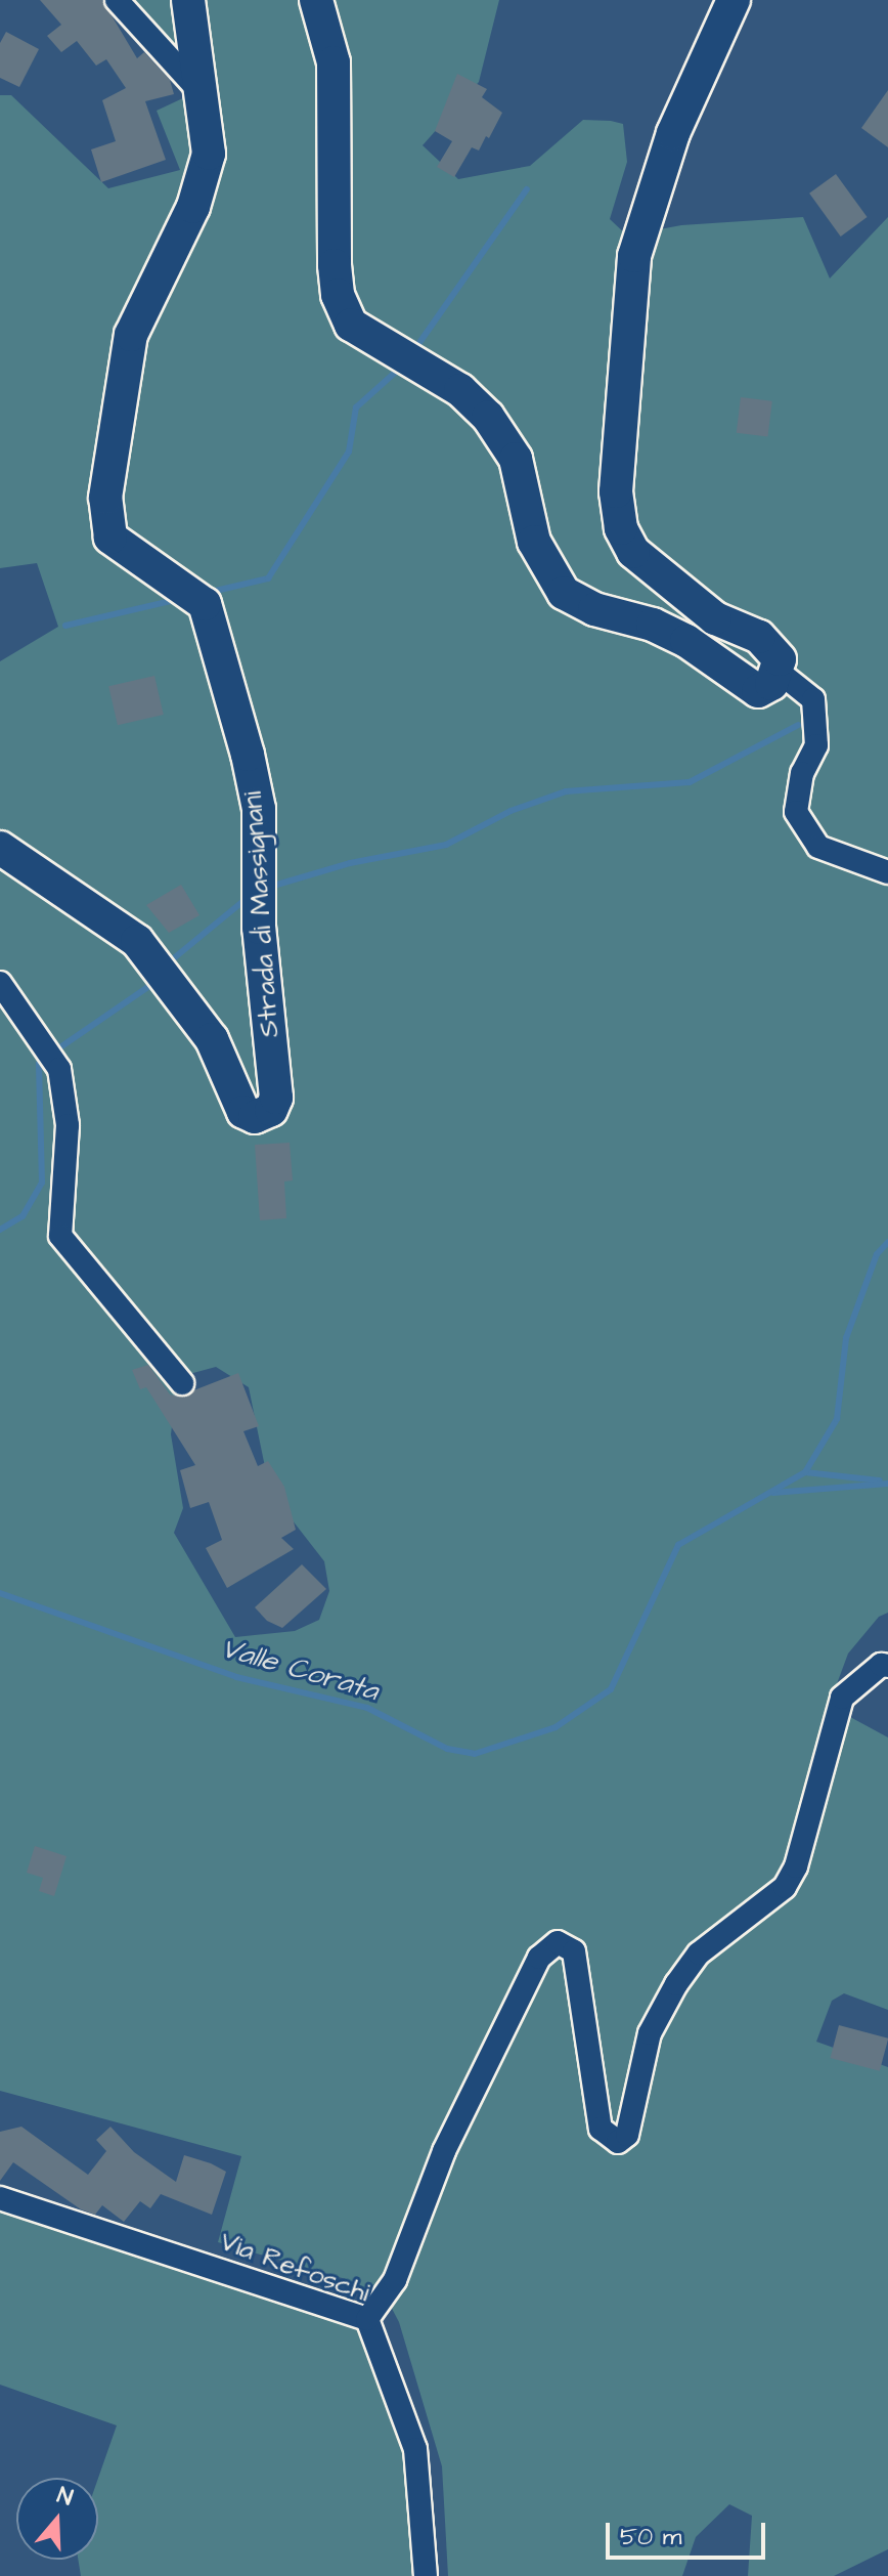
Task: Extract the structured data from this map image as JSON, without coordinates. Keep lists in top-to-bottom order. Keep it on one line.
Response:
{"streets":{"street":["Strada di Massignani","Via Refoschi"]},"water":["Valle Corata"],"scale_bar":"50 m","north":"top"}
